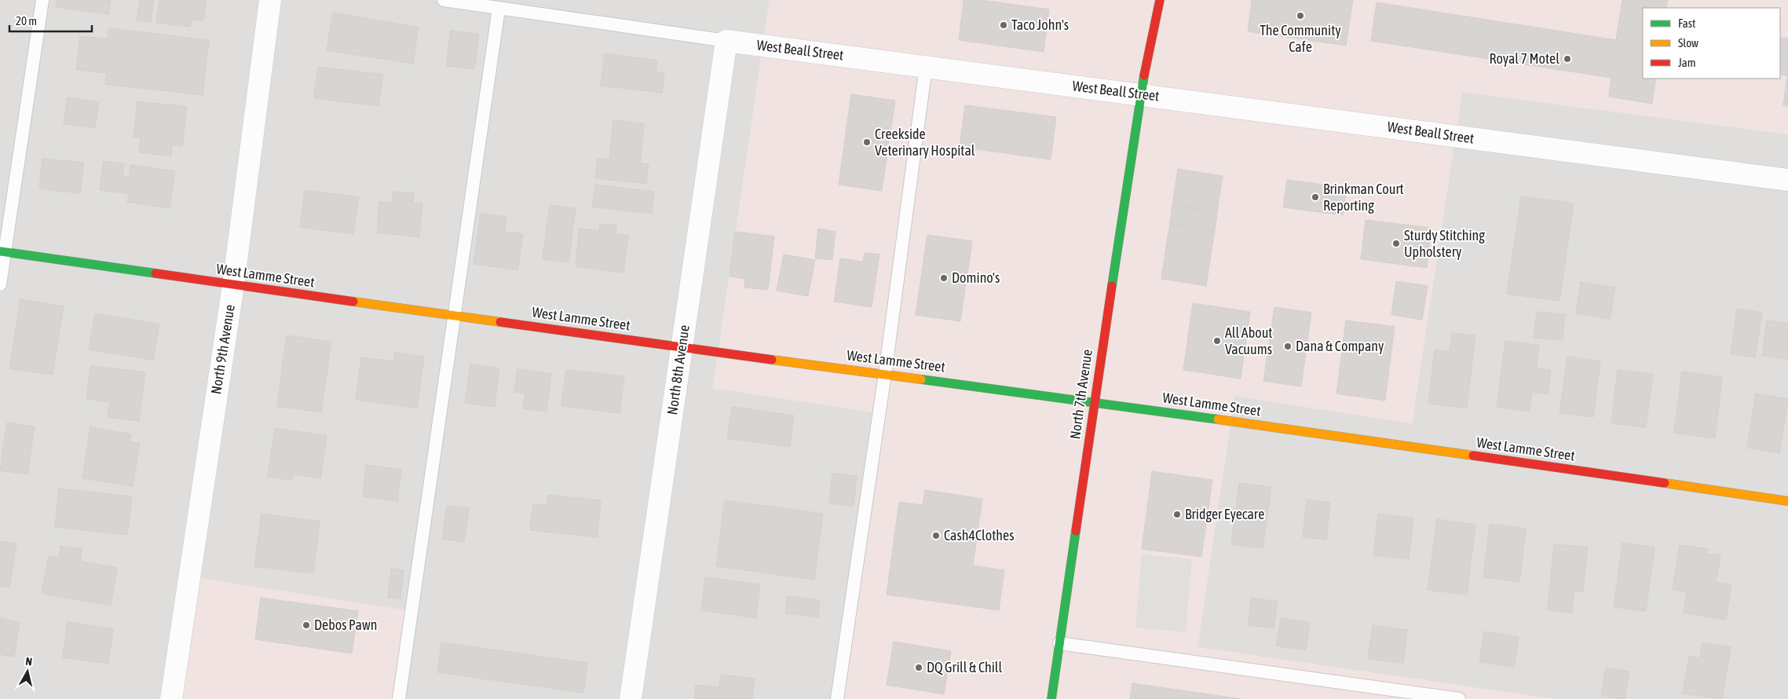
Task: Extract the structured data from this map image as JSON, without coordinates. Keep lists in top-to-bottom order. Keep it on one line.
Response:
{"streets":{"street":["West Beall Street","West Lamme Street","North 9th Avenue","North 8th Avenue","North 7th Avenue"]},"crossings":[["West Beall Street","North 8th Avenue"],["West Beall Street","North 7th Avenue"],["West Lamme Street","North 9th Avenue"],["West Lamme Street","North 8th Avenue"],["West Lamme Street","North 7th Avenue"]],"places":["The Community Cafe","Taco John's","Royal 7 Motel","Creekside Veterinary Hospital","Brinkman Court Reporting","Sturdy Stitching Upholstery","Domino's","All About Vacuums","Dana & Company","Bridger Eyecare","Cash4Clothes","Debos Pawn","DQ Grill & Chill"],"legend":["Fast","Slow","Jam"],"scale_bar":"20 m","north":"top"}
